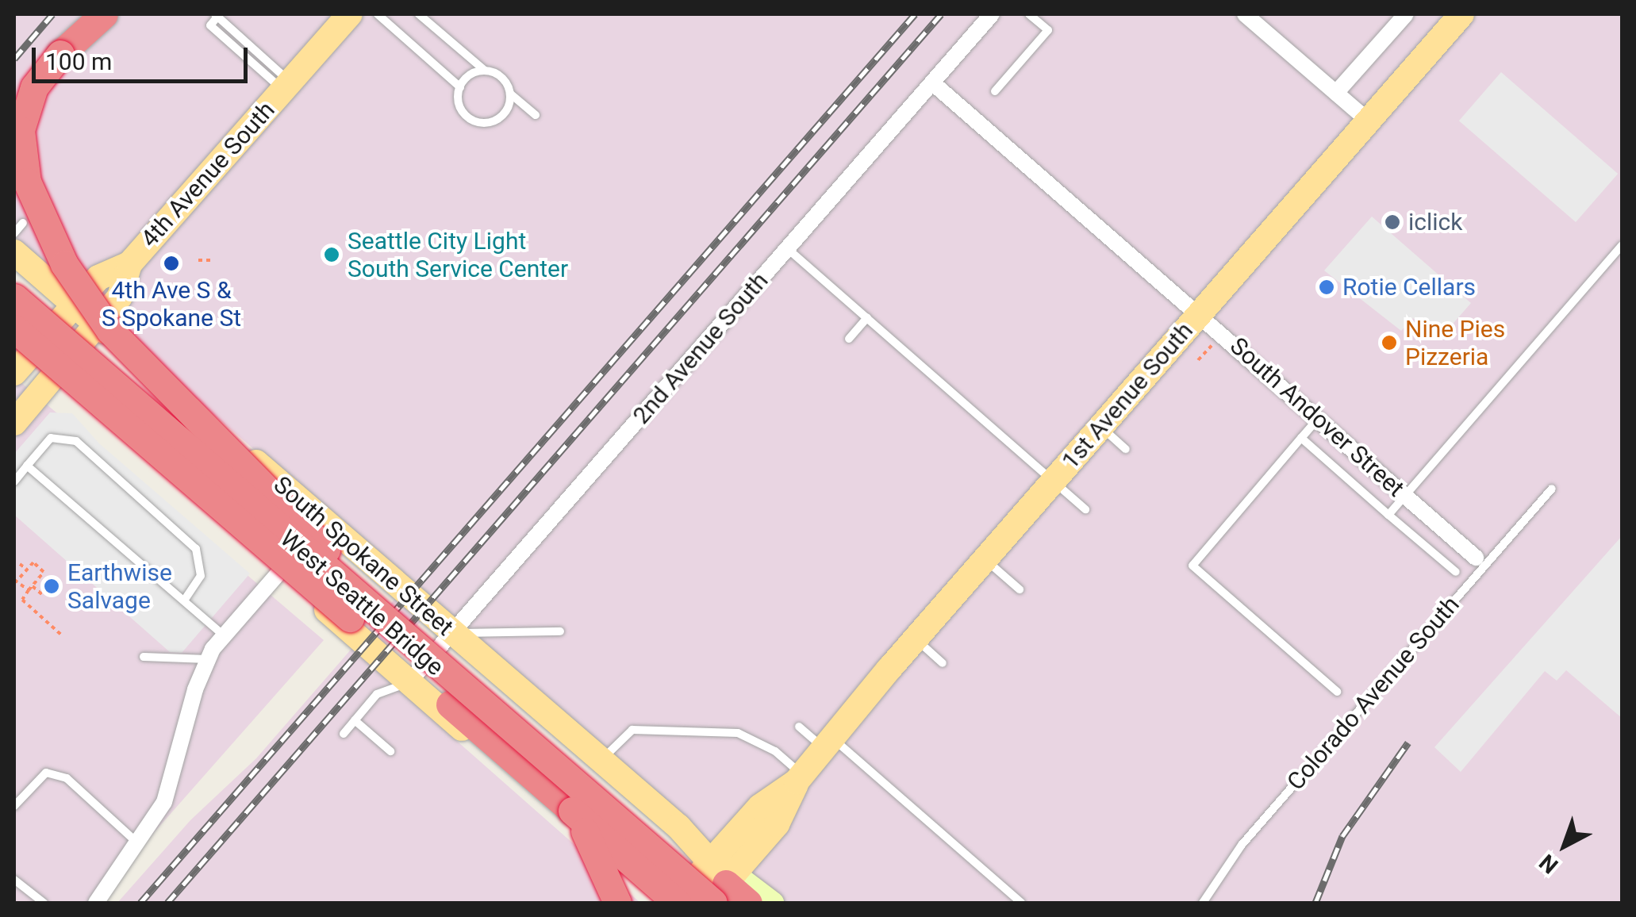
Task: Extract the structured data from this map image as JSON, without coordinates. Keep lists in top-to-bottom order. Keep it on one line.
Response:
{"streets":{"highway":["West Seattle Bridge"],"main road":["4th Avenue South","1st Avenue South","South Spokane Street"],"street":["2nd Avenue South","South Andover Street"],"lane":["Colorado Avenue South"]},"crossings":[["4th Avenue South","South Spokane Street"],["2nd Avenue South","South Andover Street"],["2nd Avenue South","South Spokane Street"],["1st Avenue South","South Andover Street"],["1st Avenue South","South Spokane Street"],["1st Avenue South","West Seattle Bridge"],["South Andover Street","Colorado Avenue South"],["South Spokane Street","West Seattle Bridge"]],"places":["iclick","Seattle City Light South Service Center","4th Ave S & S Spokane St","Rotie Cellars","Nine Pies Pizzeria","Earthwise Salvage"],"scale_bar":"100 m","north":"bottom left"}
